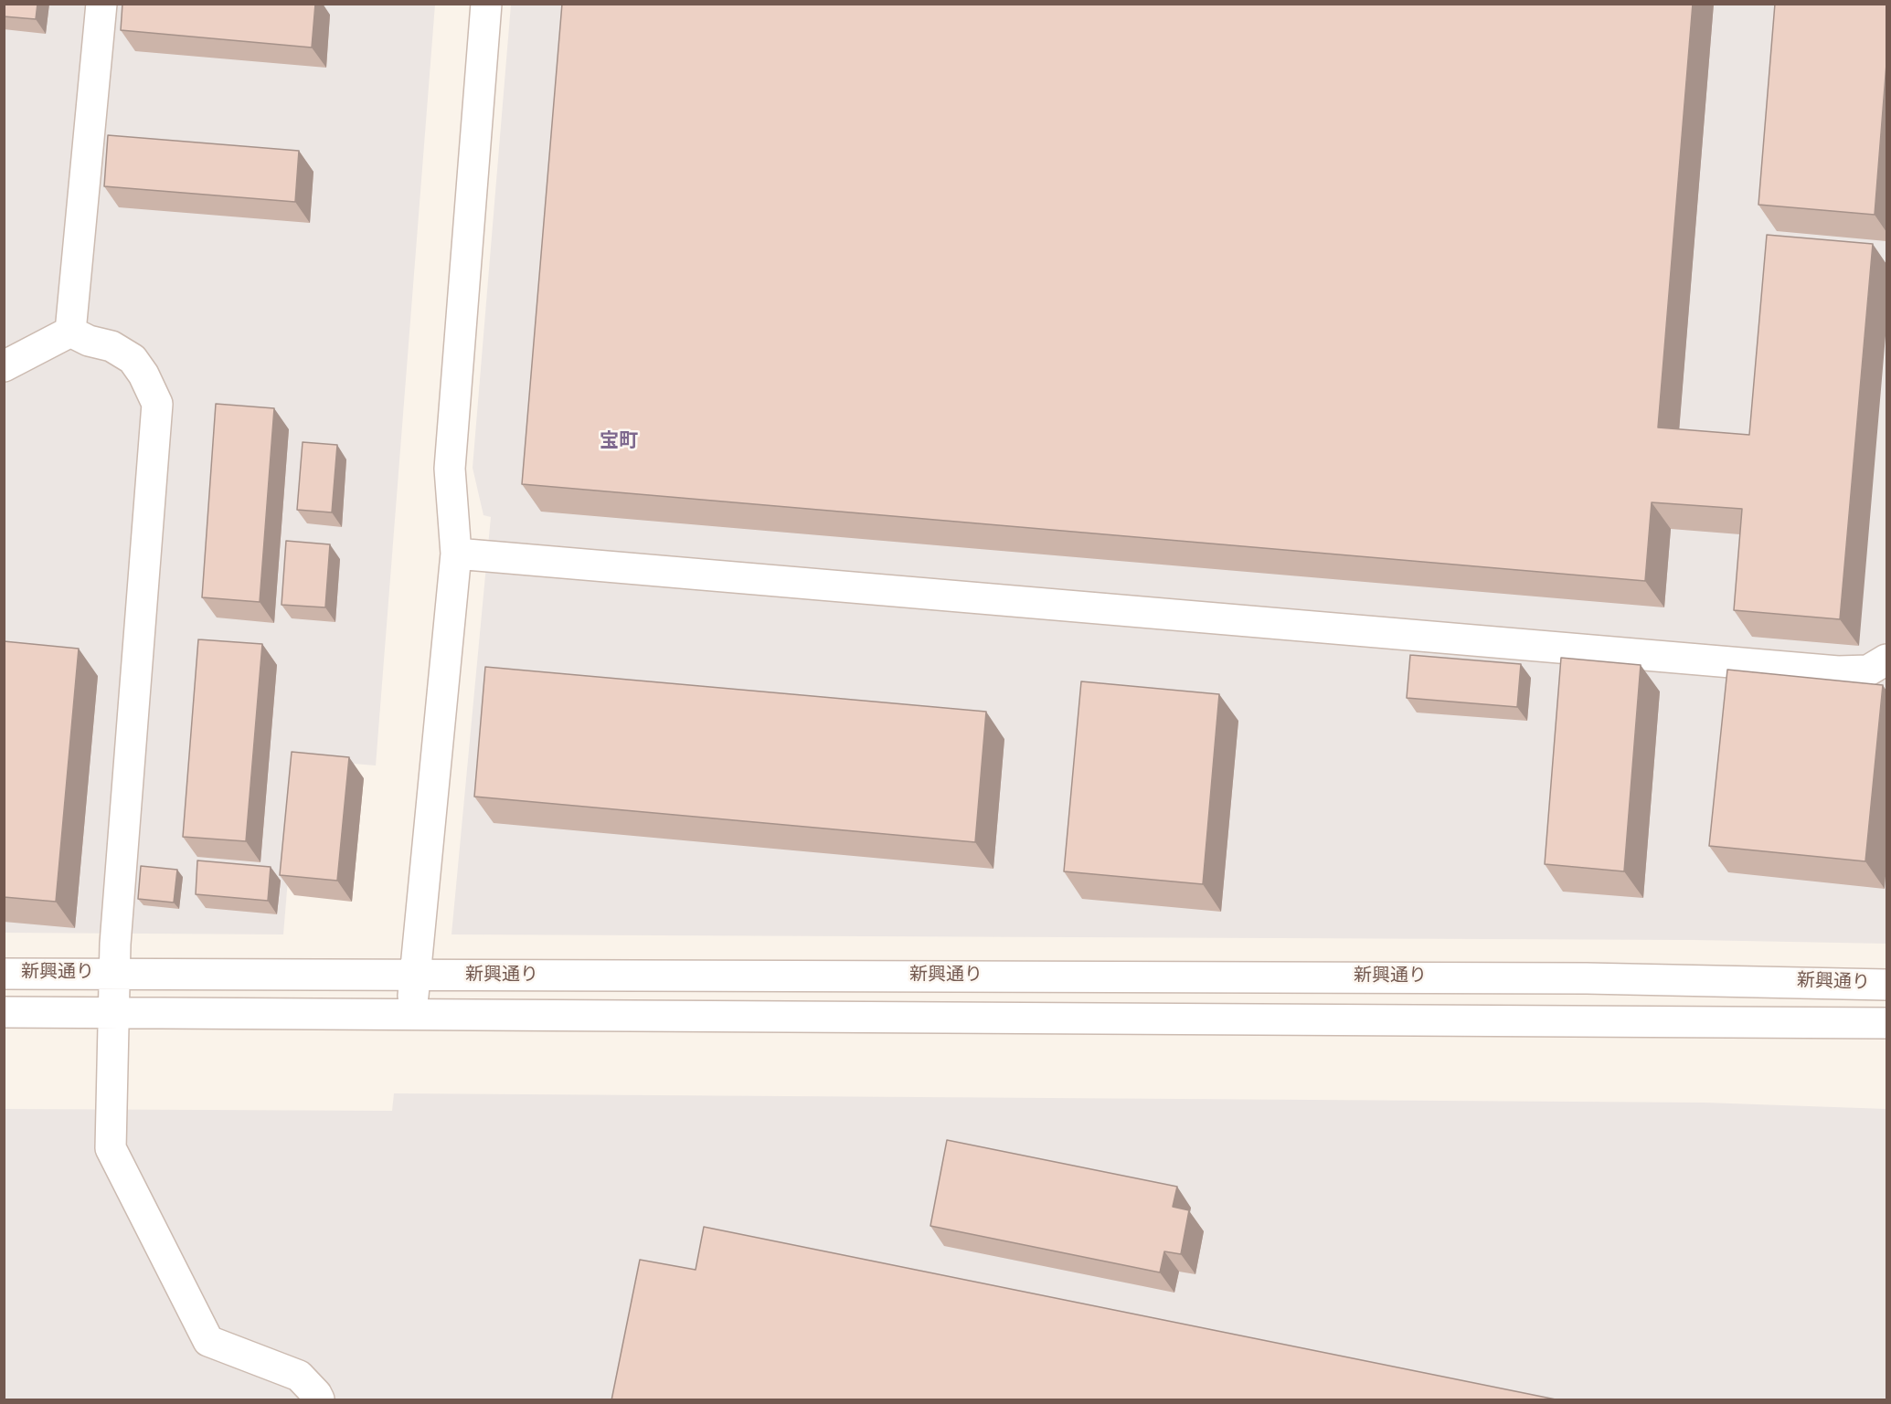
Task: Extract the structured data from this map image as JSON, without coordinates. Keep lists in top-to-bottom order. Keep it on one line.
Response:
{"streets":{"street":["新興通り"]},"districts":["宝町"]}
